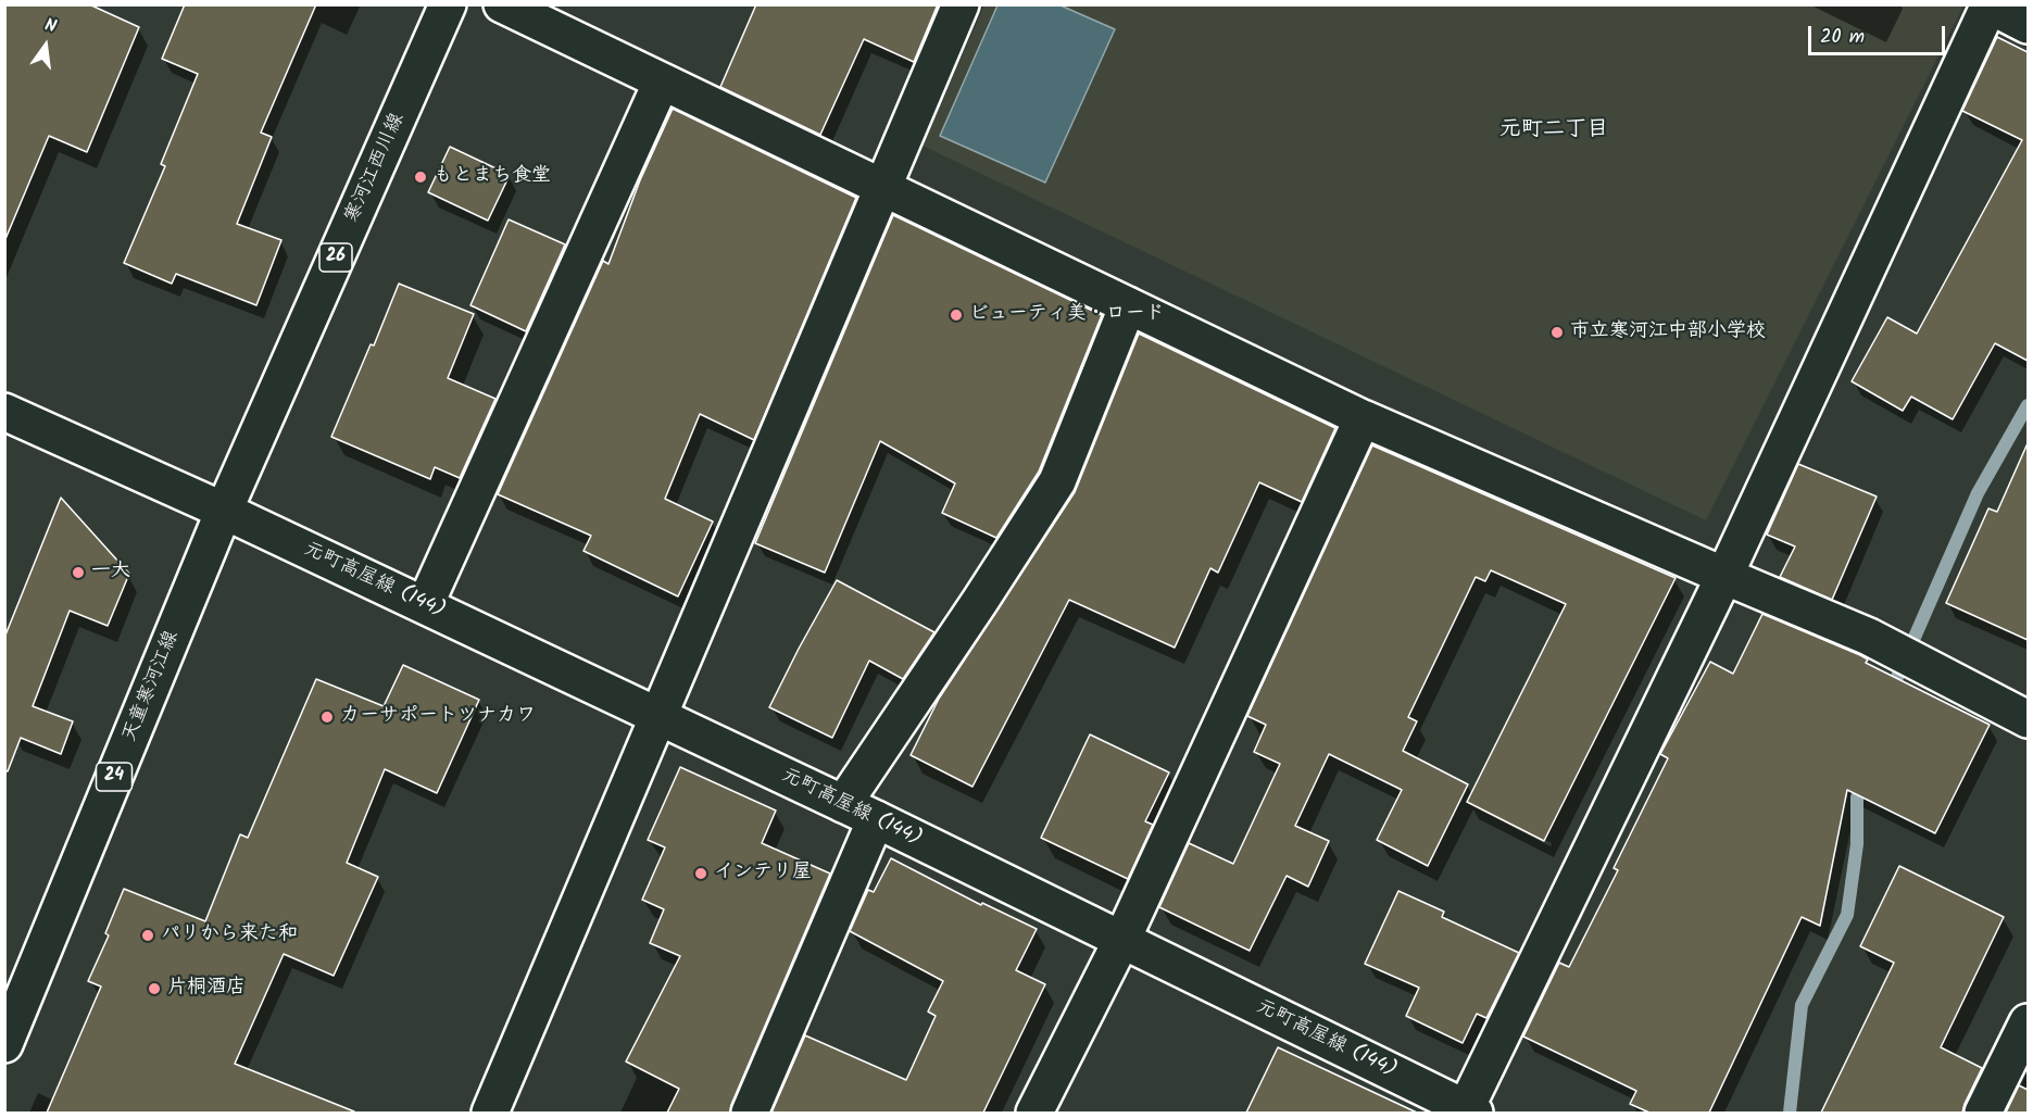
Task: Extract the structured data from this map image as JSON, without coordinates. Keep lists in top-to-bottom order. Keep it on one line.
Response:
{"streets":{"main road":["寒河江西川線","26","元町高屋線 (144)","天童寒河江線","24"]},"crossings":[["寒河江西川線","元町高屋線 (144)"],["寒河江西川線","天童寒河江線"],["元町高屋線 (144)","天童寒河江線"]],"districts":["元町二丁目"],"places":["もとまち食堂","ビューティ美・ロード","市立寒河江中部小学校","一大","カーサポートツナカワ","インテリ屋","パリから来た和","片桐酒店"],"scale_bar":"20 m","north":"top"}
